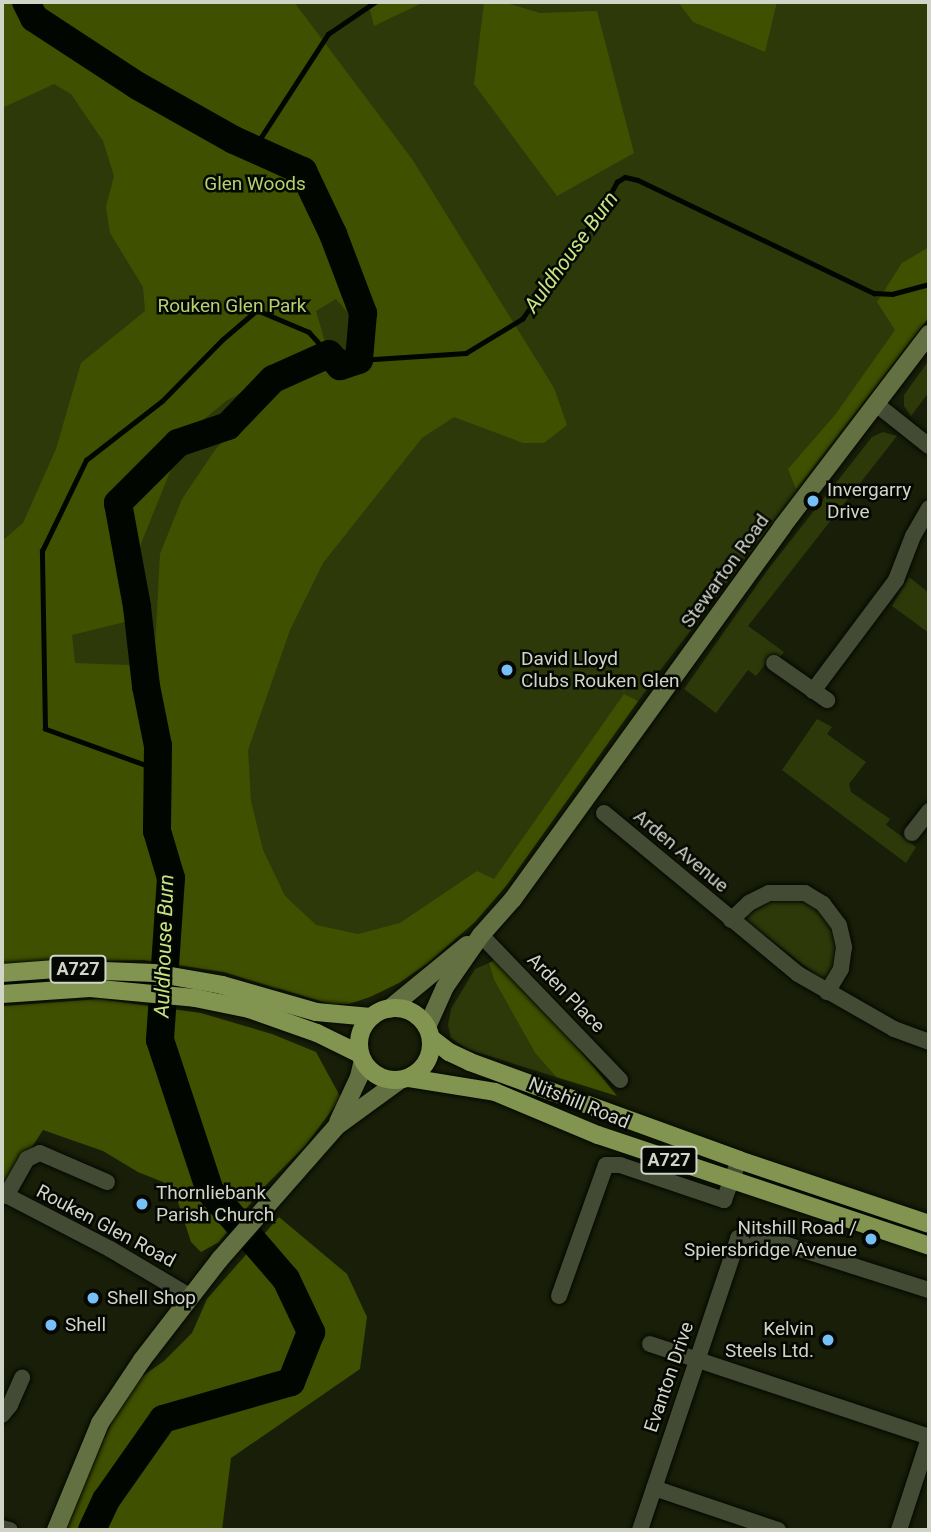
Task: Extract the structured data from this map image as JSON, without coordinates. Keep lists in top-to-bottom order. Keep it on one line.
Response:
{"streets":{"main road":["Stewarton Road","A727","Nitshill Road"],"street":["Arden Avenue","Arden Place","Rouken Glen Road","Evanton Drive"]},"crossings":[["Stewarton Road","A727"],["Stewarton Road","Arden Place"],["Stewarton Road","Nitshill Road"],["A727","Nitshill Road"]],"water":["Auldhouse Burn"],"parks":["Glen Woods","Rouken Glen Park"],"places":["Invergarry Drive","David Lloyd Clubs Rouken Glen","Thornliebank Parish Church","Nitshill Road / Spiersbridge Avenue","Shell Shop","Shell","Kelvin Steels Ltd."]}
